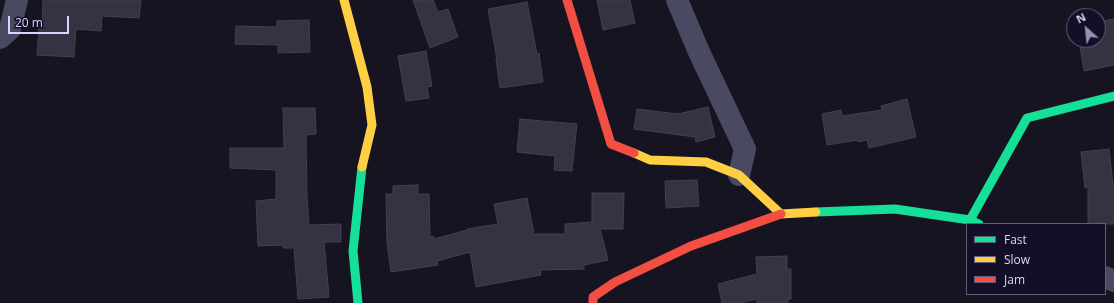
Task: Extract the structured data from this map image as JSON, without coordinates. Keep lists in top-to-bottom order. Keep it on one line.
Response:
{"legend":["Fast","Slow","Jam"],"scale_bar":"20 m","north":"top left"}
